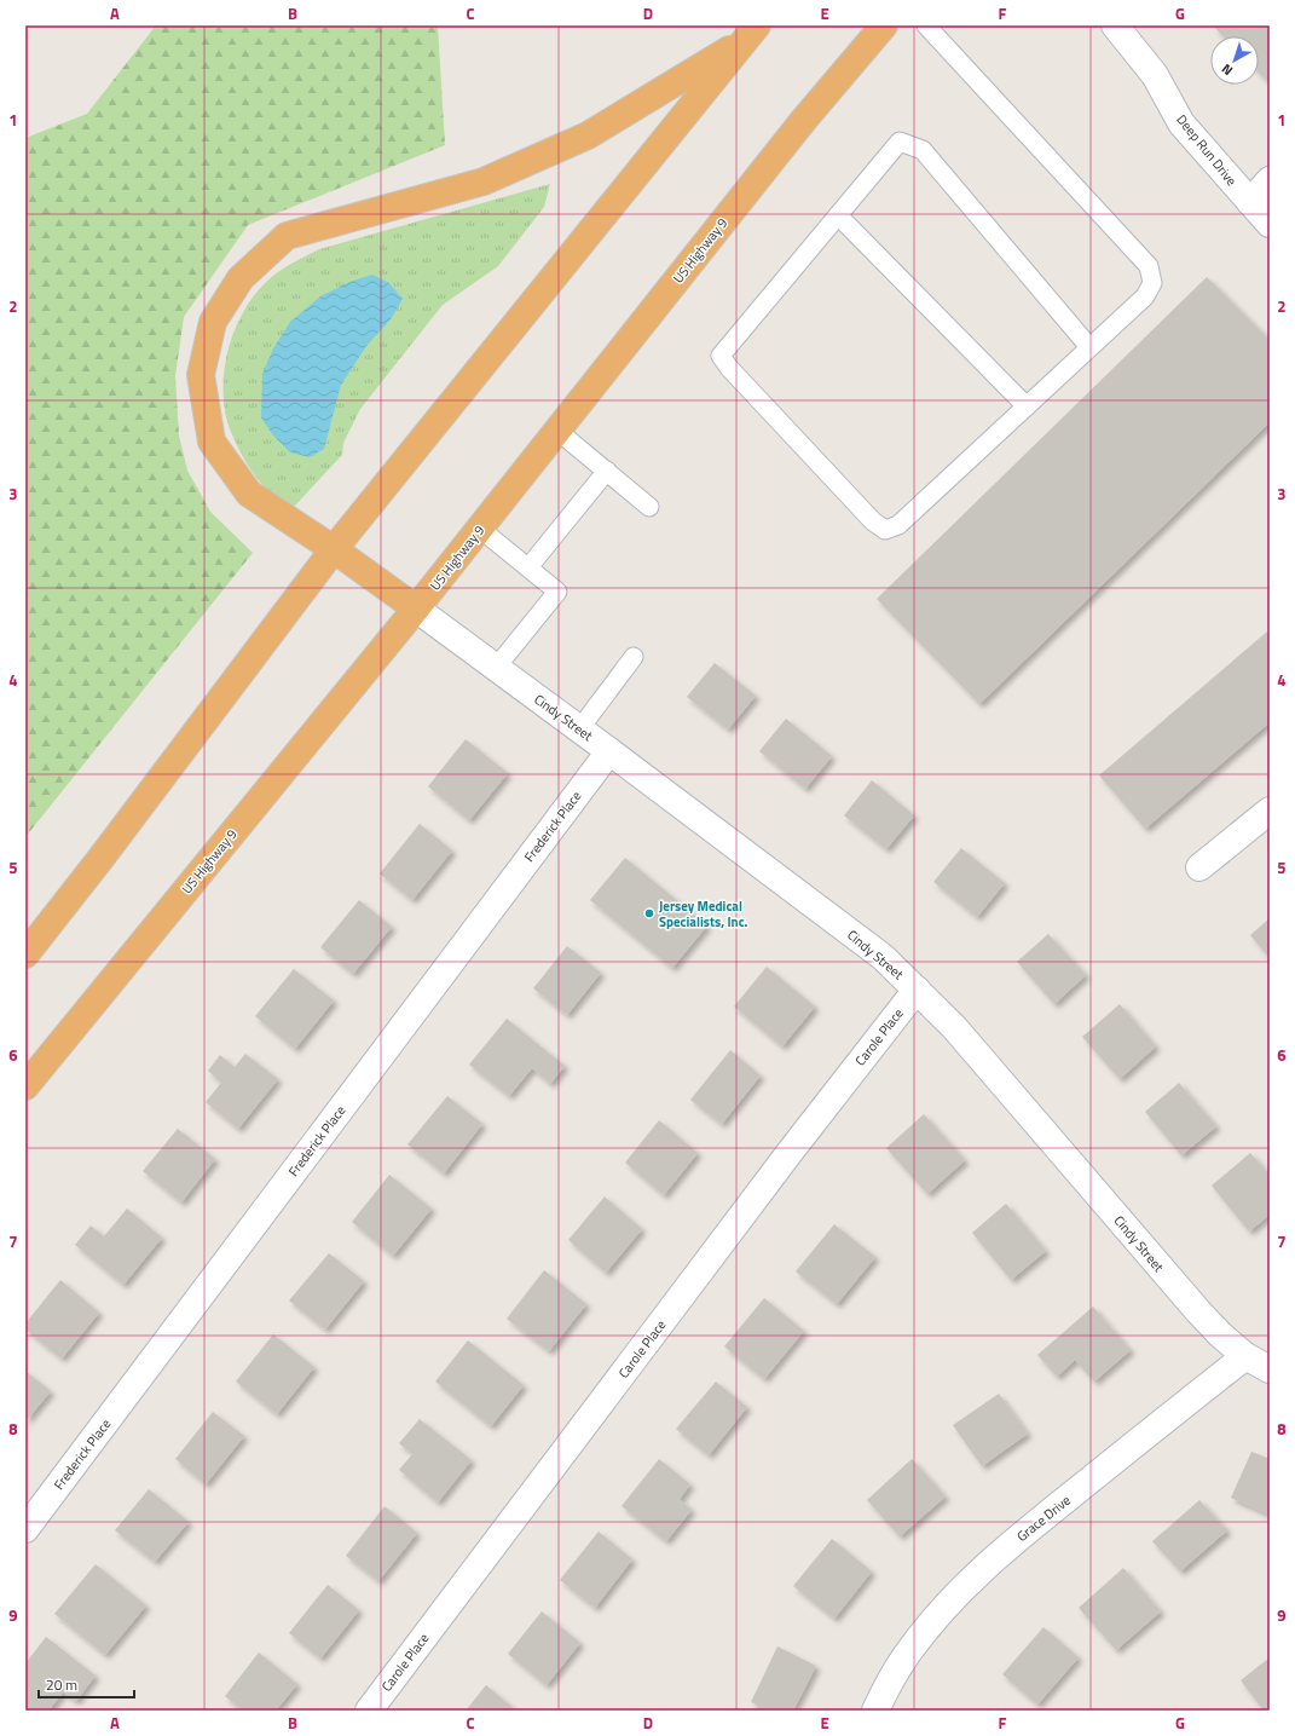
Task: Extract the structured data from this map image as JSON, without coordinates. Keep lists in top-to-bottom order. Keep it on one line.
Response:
{"streets":{"highway":["US Highway 9"],"street":["Deep Run Drive","Cindy Street","Frederick Place","Carole Place","Grace Drive"]},"crossings":[["US Highway 9","Cindy Street"],["Cindy Street","Frederick Place"],["Cindy Street","Carole Place"],["Cindy Street","Grace Drive"]],"places":["Jersey Medical Specialists, Inc."],"scale_bar":"20 m","north":"bottom left","grid":{"columns":["A","B","C","D","E","F","G"],"rows":["1","2","3","4","5","6","7","8","9"]}}
